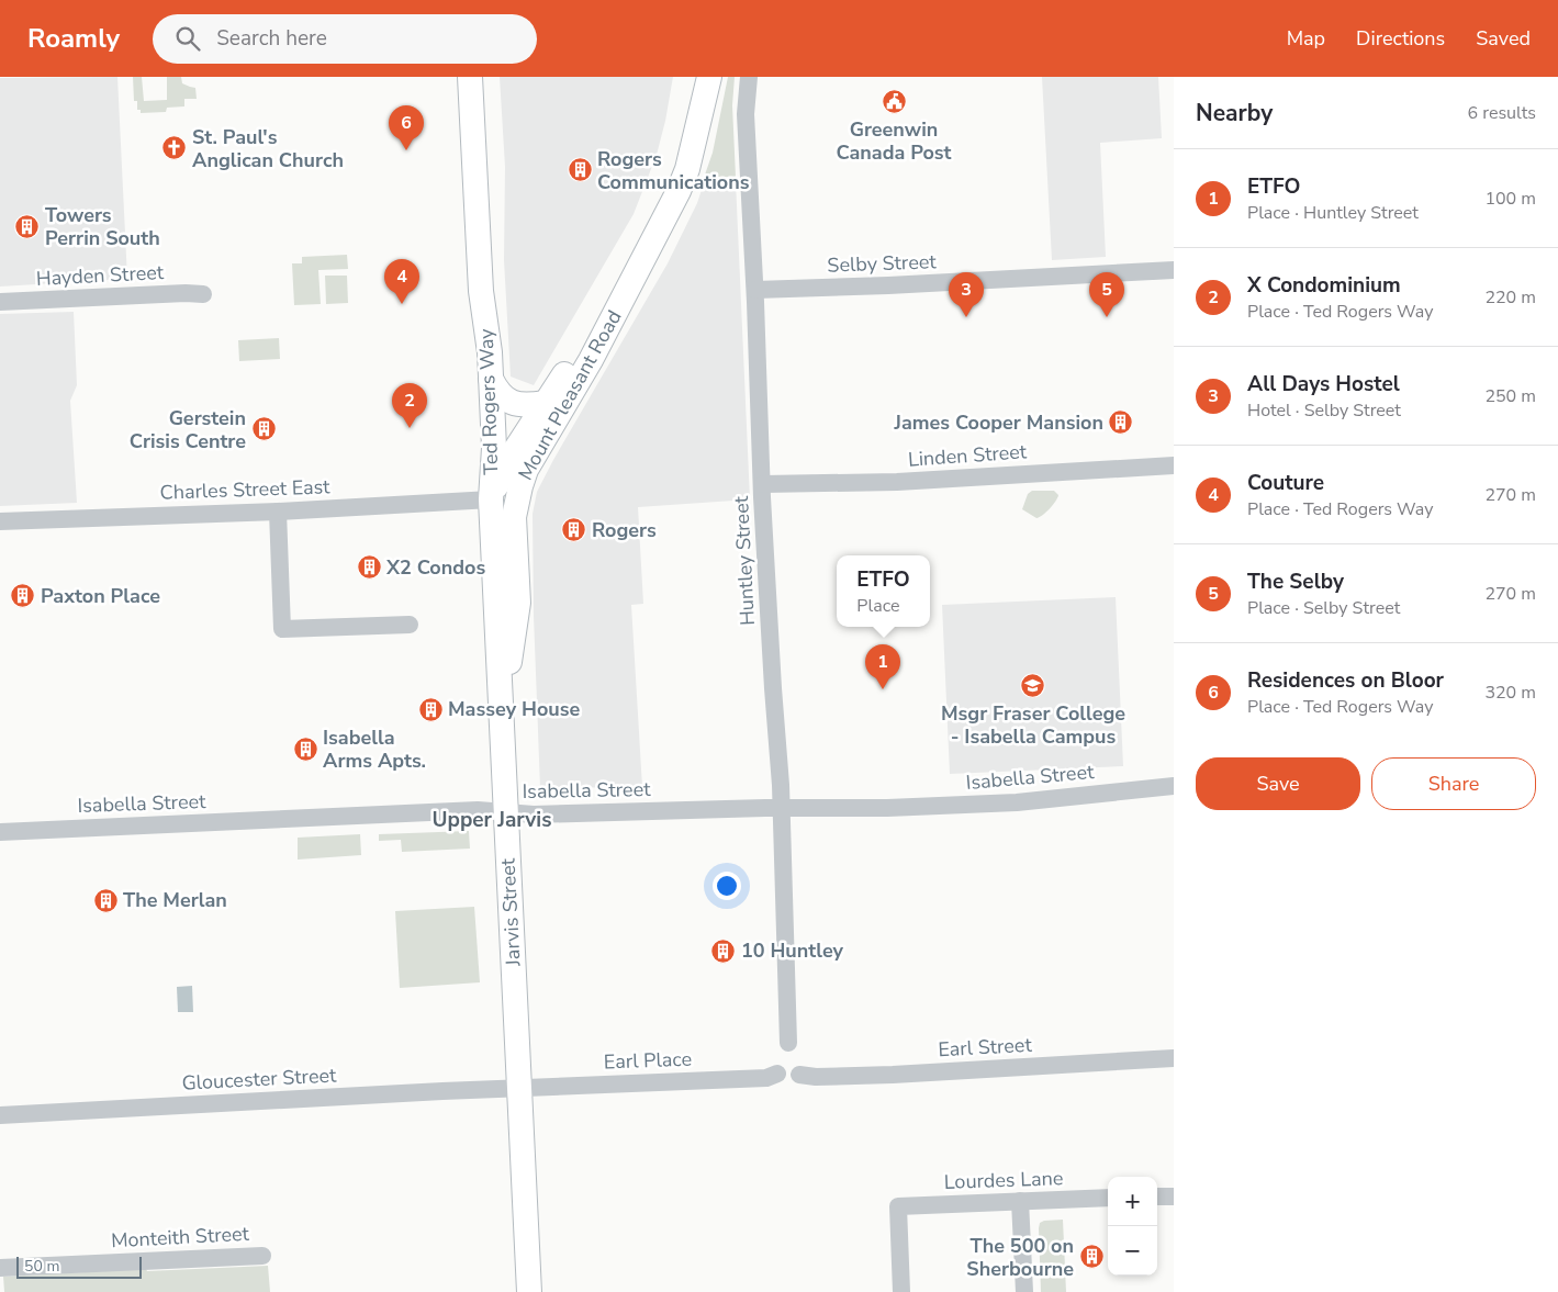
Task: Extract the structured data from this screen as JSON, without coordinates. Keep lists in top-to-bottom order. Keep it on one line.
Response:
{"streets":{"main road":["Mount Pleasant Road","Ted Rogers Way","Jarvis Street"],"street":["Selby Street","Hayden Street","Linden Street","Charles Street East","Huntley Street","Isabella Street","Earl Street","Earl Place","Gloucester Street","Lourdes Lane","Monteith Street"]},"crossings":[["Selby Street","Huntley Street"],["Mount Pleasant Road","Ted Rogers Way"],["Mount Pleasant Road","Charles Street East"],["Mount Pleasant Road","Jarvis Street"],["Ted Rogers Way","Charles Street East"],["Ted Rogers Way","Jarvis Street"],["Linden Street","Huntley Street"],["Charles Street East","Jarvis Street"],["Huntley Street","Isabella Street"],["Isabella Street","Jarvis Street"],["Jarvis Street","Earl Place"],["Jarvis Street","Gloucester Street"],["Earl Place","Gloucester Street"]],"districts":["Upper Jarvis"],"places":{"public building":["Greenwin Canada Post"],"church":["St. Paul's Anglican Church"],"building":["Rogers Communications","Towers Perrin South","James Cooper Mansion","Gerstein Crisis Centre","Rogers","X2 Condos","Paxton Place","Massey House","Isabella Arms Apts.","The Merlan","10 Huntley","The 500 on Sherbourne"],"school or university":["Msgr Fraser College - Isabella Campus"]},"scale_bar":"50 m","page":{"header":"Roamly","search":"Search here","nav":["Map","Directions","Saved"],"heading":["Nearby","6 results"],"pins":["6","4","3","5","2","1"],"list":[{"mark":"1","name":"ETFO","note":"Place · Huntley Street","value":"100 m"},{"mark":"2","name":"X Condominium","note":"Place · Ted Rogers Way","value":"220 m"},{"mark":"3","name":"All Days Hostel","note":"Hotel · Selby Street","value":"250 m"},{"mark":"4","name":"Couture","note":"Place · Ted Rogers Way","value":"270 m"},{"mark":"5","name":"The Selby","note":"Place · Selby Street","value":"270 m"},{"mark":"6","name":"Residences on Bloor","note":"Place · Ted Rogers Way","value":"320 m"}],"popup":["ETFO","Place"],"buttons":["Save","Share"],"map_buttons":["+","−"],"scale":"50 m"}}
